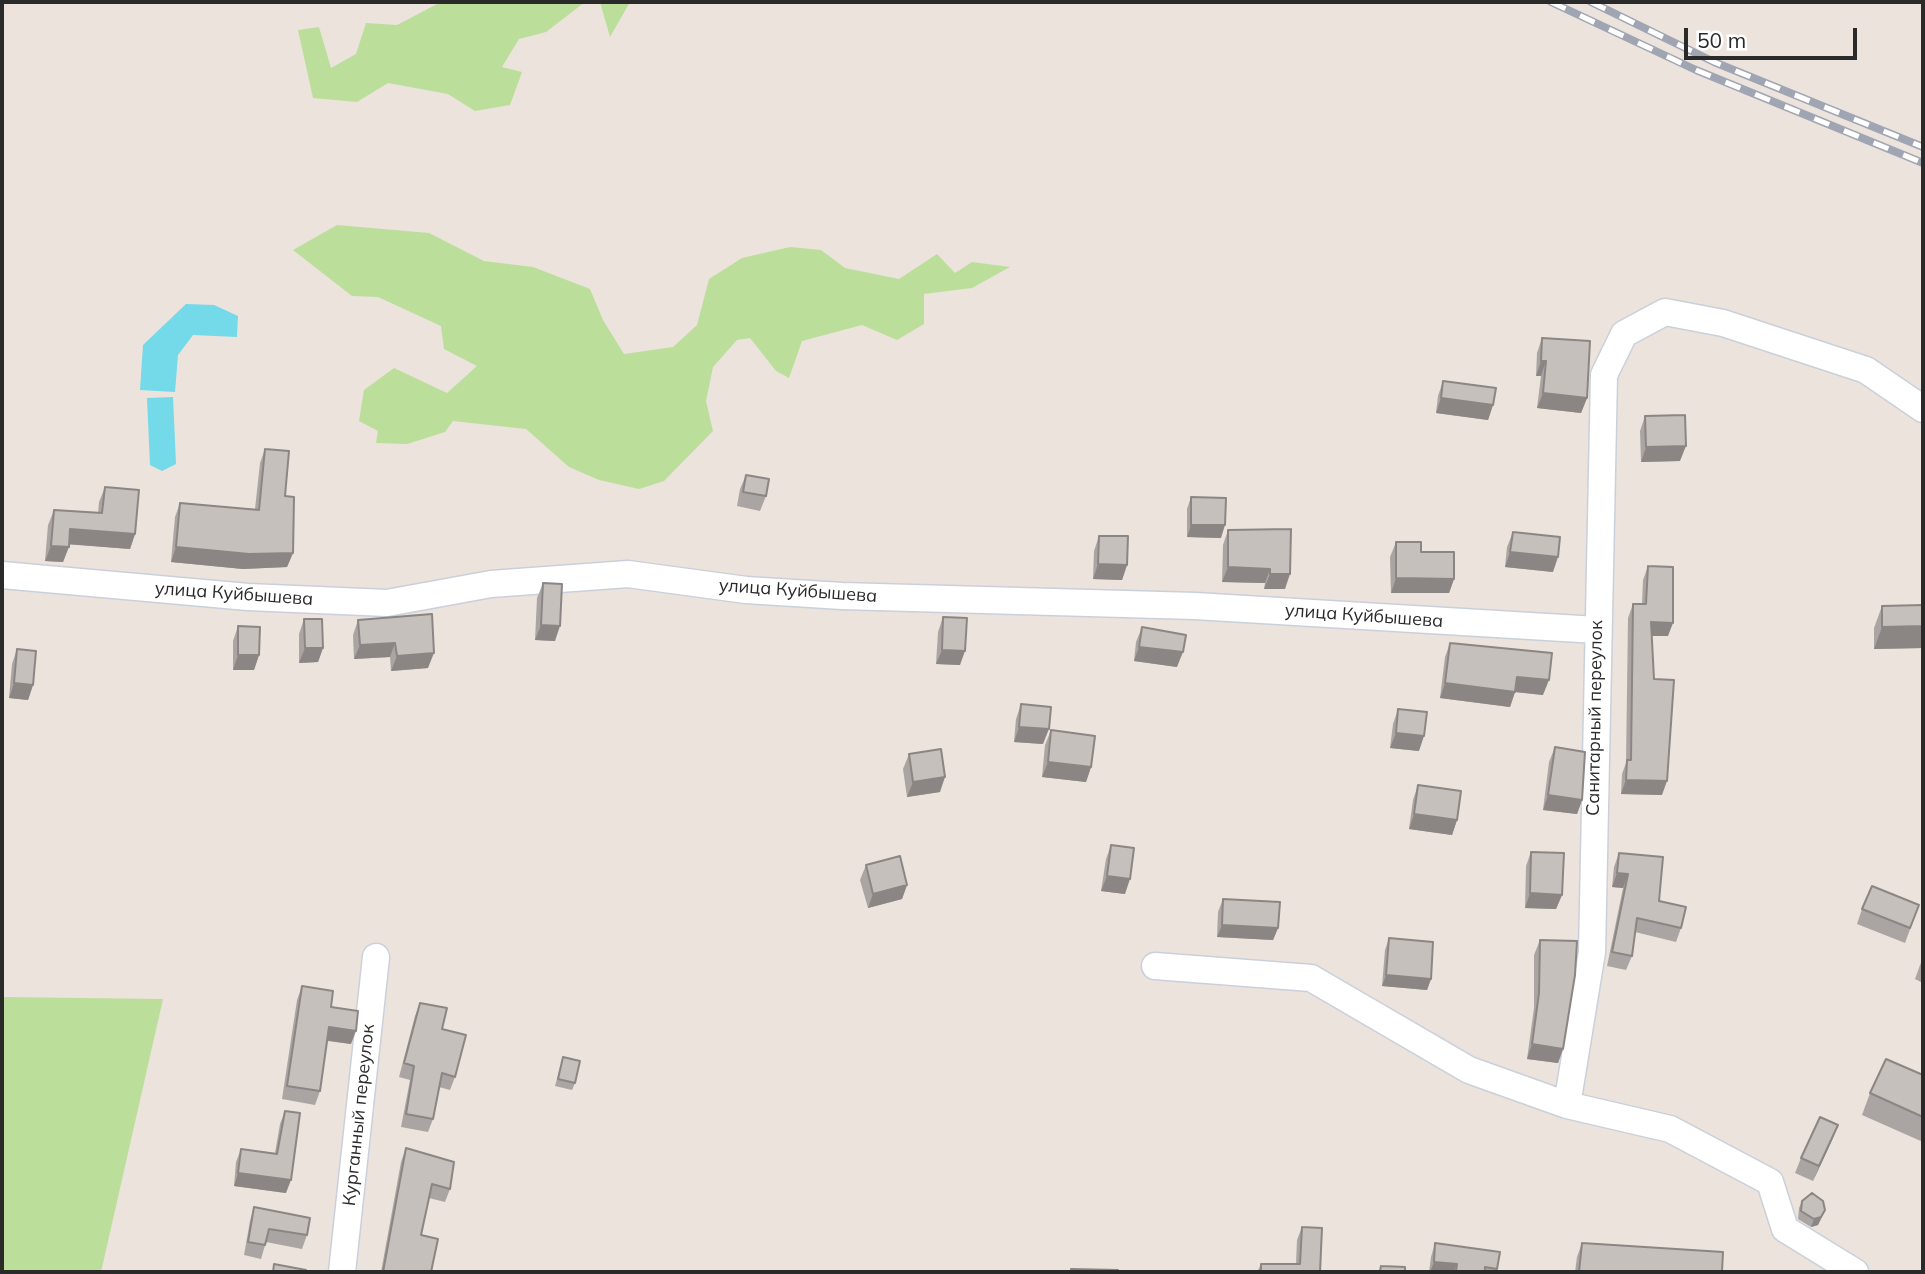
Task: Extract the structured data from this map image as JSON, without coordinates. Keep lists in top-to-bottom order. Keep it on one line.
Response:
{"streets":{"street":["улица Куйбышева","Санитарный переулок","Курганный переулок"]},"crossings":[["улица Куйбышева","Санитарный переулок"]],"scale_bar":"50 m"}
